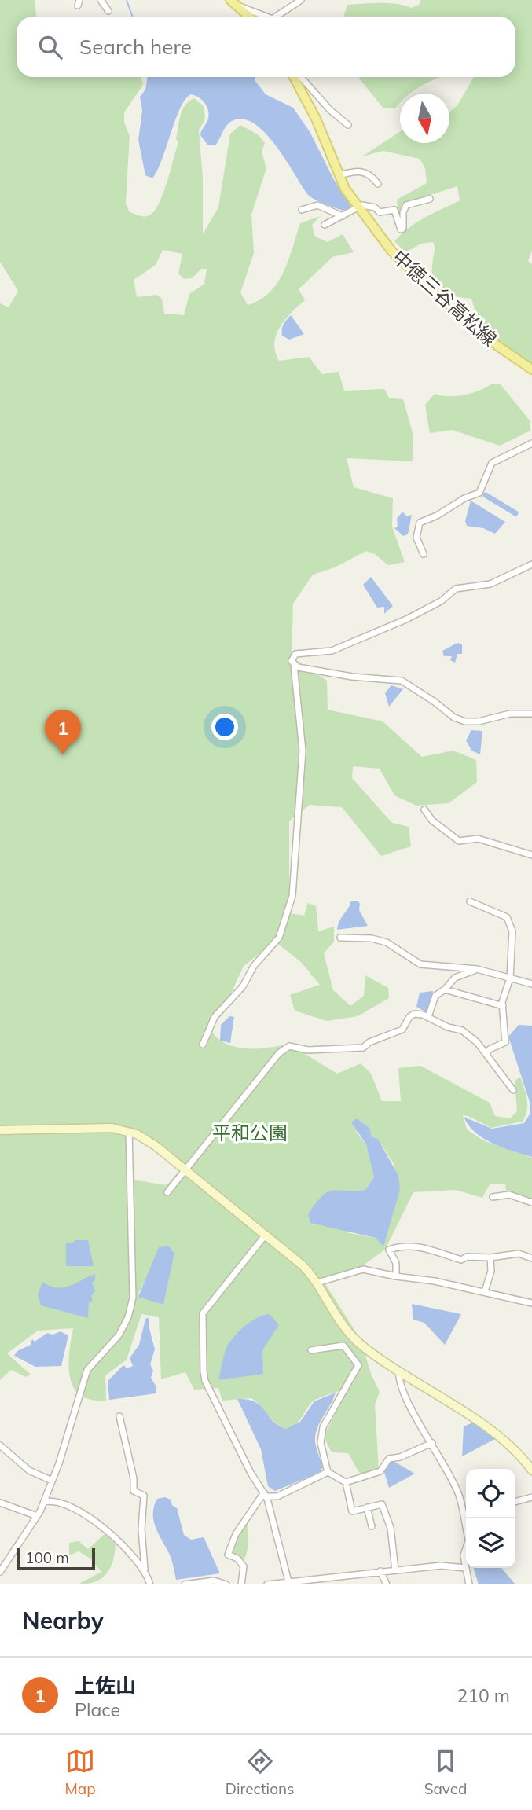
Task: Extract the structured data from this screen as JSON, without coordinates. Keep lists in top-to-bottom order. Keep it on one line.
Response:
{"streets":{"main road":["中徳三谷高松線"]},"parks":["平和公園"],"scale_bar":"100 m","north":"bottom","page":{"search":"Search here","pins":"1","scale":"100 m","heading":"Nearby","list":[{"mark":"1","name":"上佐山","note":"Place","value":"210 m"}],"nav":["Map","Directions","Saved"]}}
